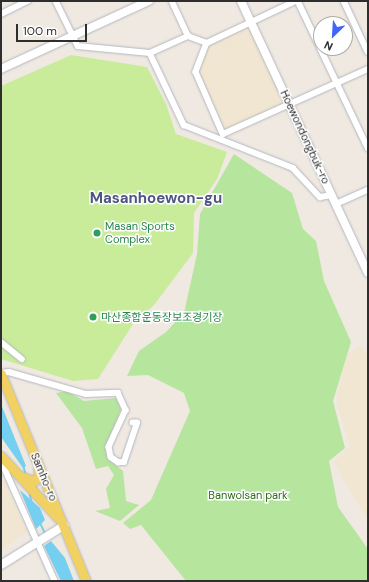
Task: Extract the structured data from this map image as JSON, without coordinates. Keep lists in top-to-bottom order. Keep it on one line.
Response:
{"streets":{"main road":["Hoewondongbuk-ro","Samho-ro"]},"districts":["Masanhoewon-gu"],"parks":["Banwolsan park"],"places":["Masan Sports Complex","마산종합운동장보조경기장"],"scale_bar":"100 m","north":"bottom left"}
